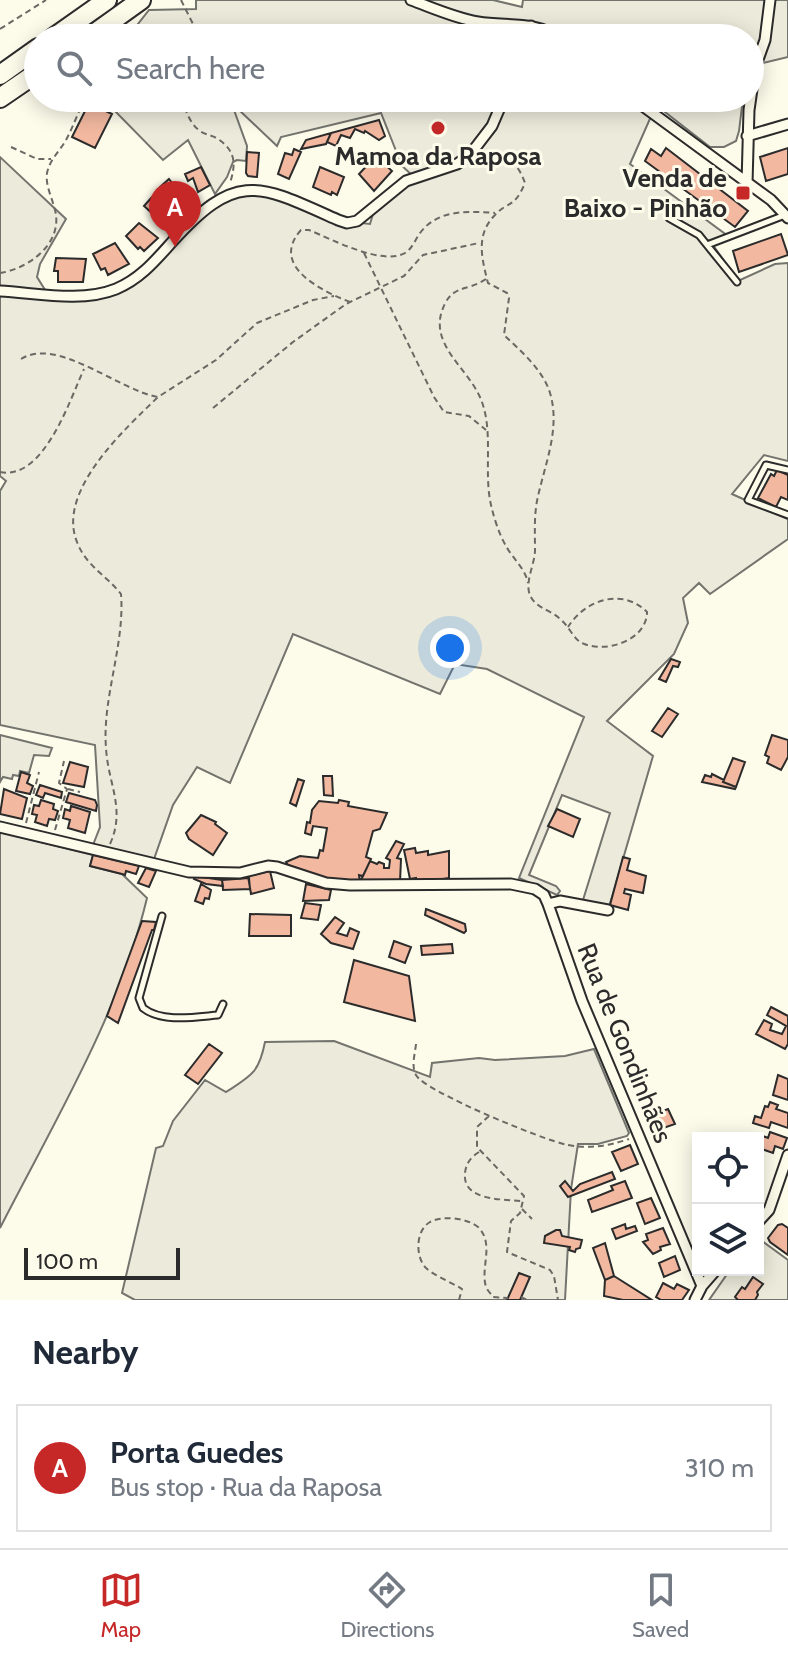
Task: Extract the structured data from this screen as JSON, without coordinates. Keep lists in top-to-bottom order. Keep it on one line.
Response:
{"streets":{"street":["Rua de Gondinhães"]},"places":{"other":["Mamoa da Raposa"],"transit":["Venda de Baixo - Pinhão"]},"scale_bar":"100 m","page":{"search":"Search here","pins":"A","scale":"100 m","heading":"Nearby","list":[{"mark":"A","name":"Porta Guedes","note":"Bus stop · Rua da Raposa","value":"310 m"}],"nav":["Map","Directions","Saved"]}}
